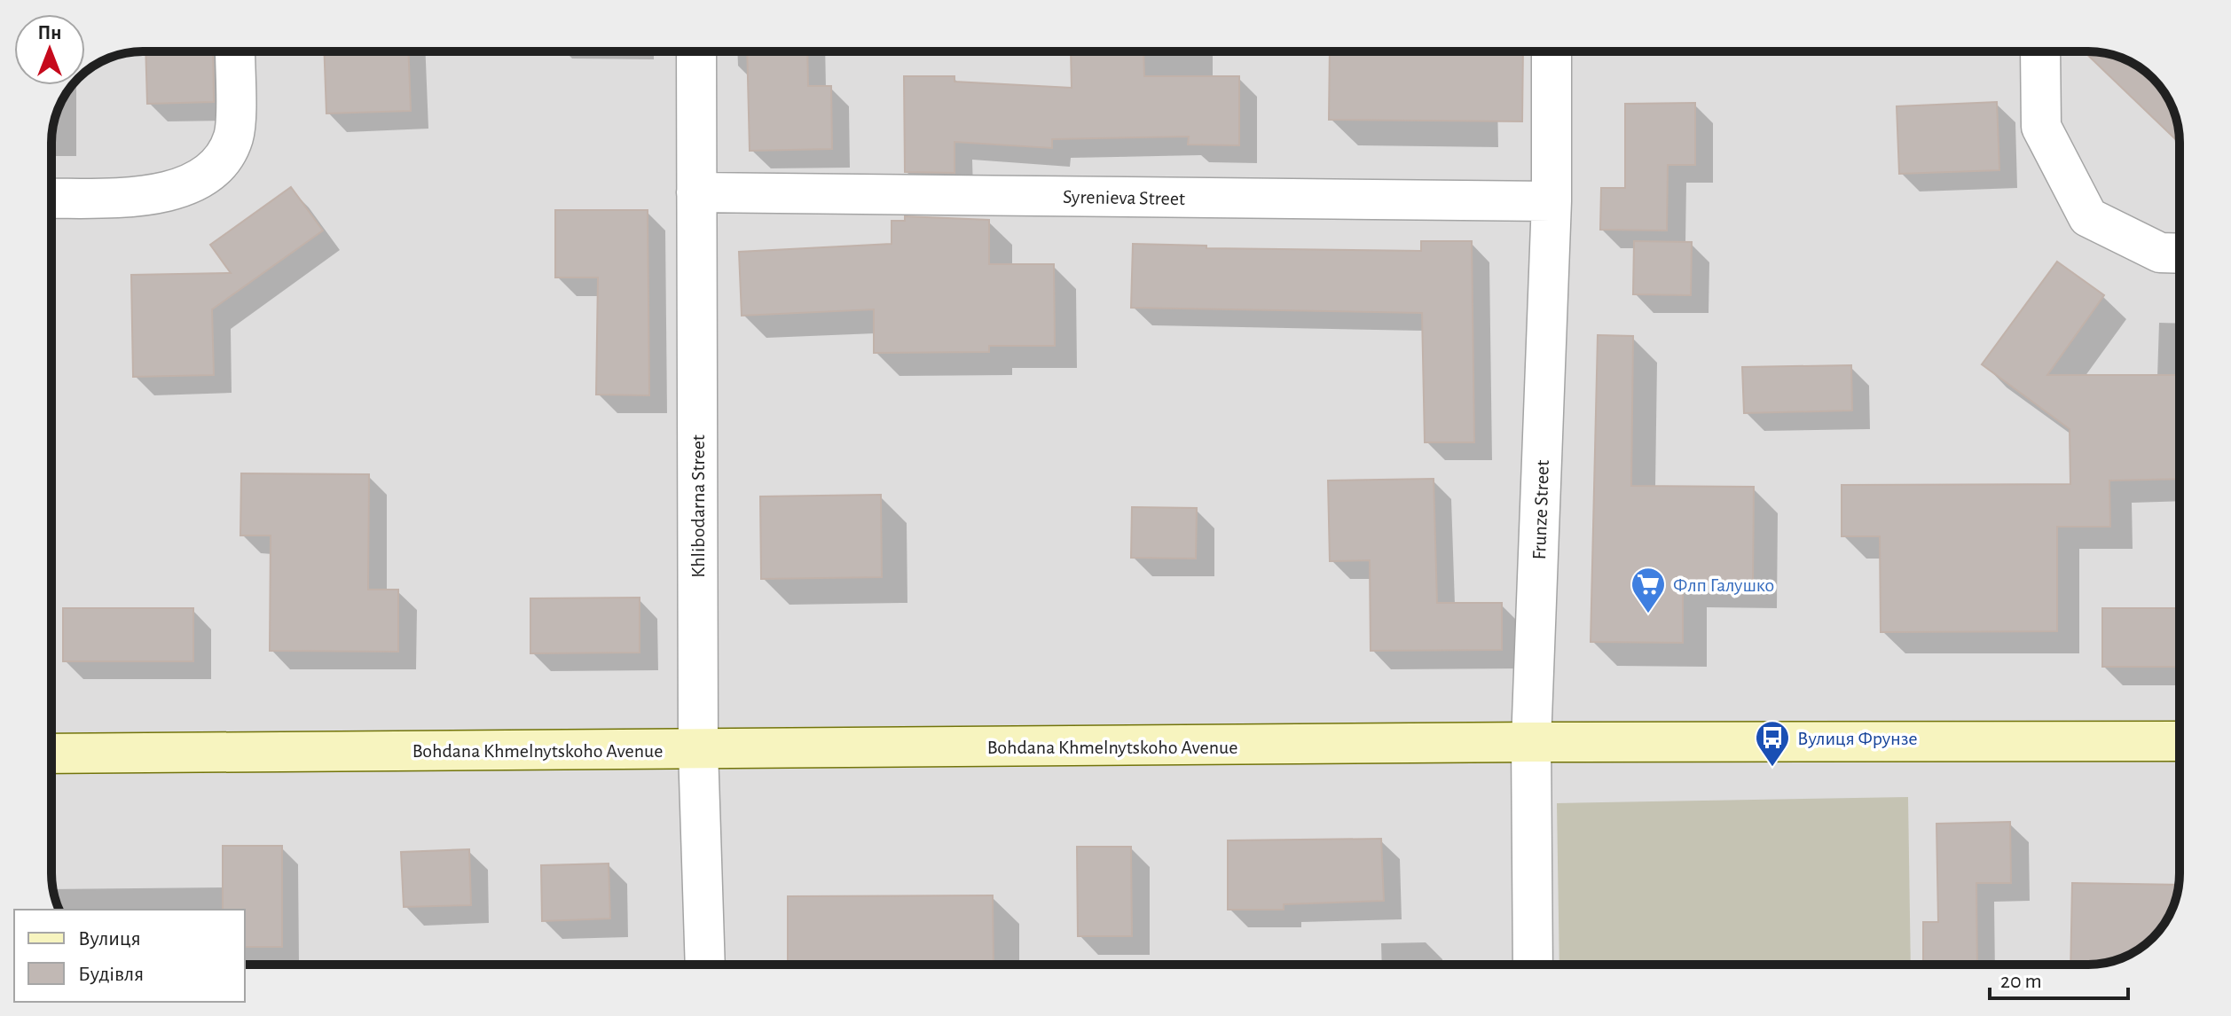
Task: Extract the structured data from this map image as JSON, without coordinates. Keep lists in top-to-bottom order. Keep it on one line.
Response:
{"streets":{"main road":["Bohdana Khmelnytskoho Avenue"],"street":["Syrenieva Street","Khlibodarna Street","Frunze Street"]},"crossings":[["Syrenieva Street","Khlibodarna Street"],["Syrenieva Street","Frunze Street"],["Khlibodarna Street","Bohdana Khmelnytskoho Avenue"],["Frunze Street","Bohdana Khmelnytskoho Avenue"]],"places":{"supermarket":["Флп Галушко"],"bus stop":["Вулиця Фрунзе"]},"legend":["Вулиця","Будівля"],"scale_bar":"20 m","north":"top"}
